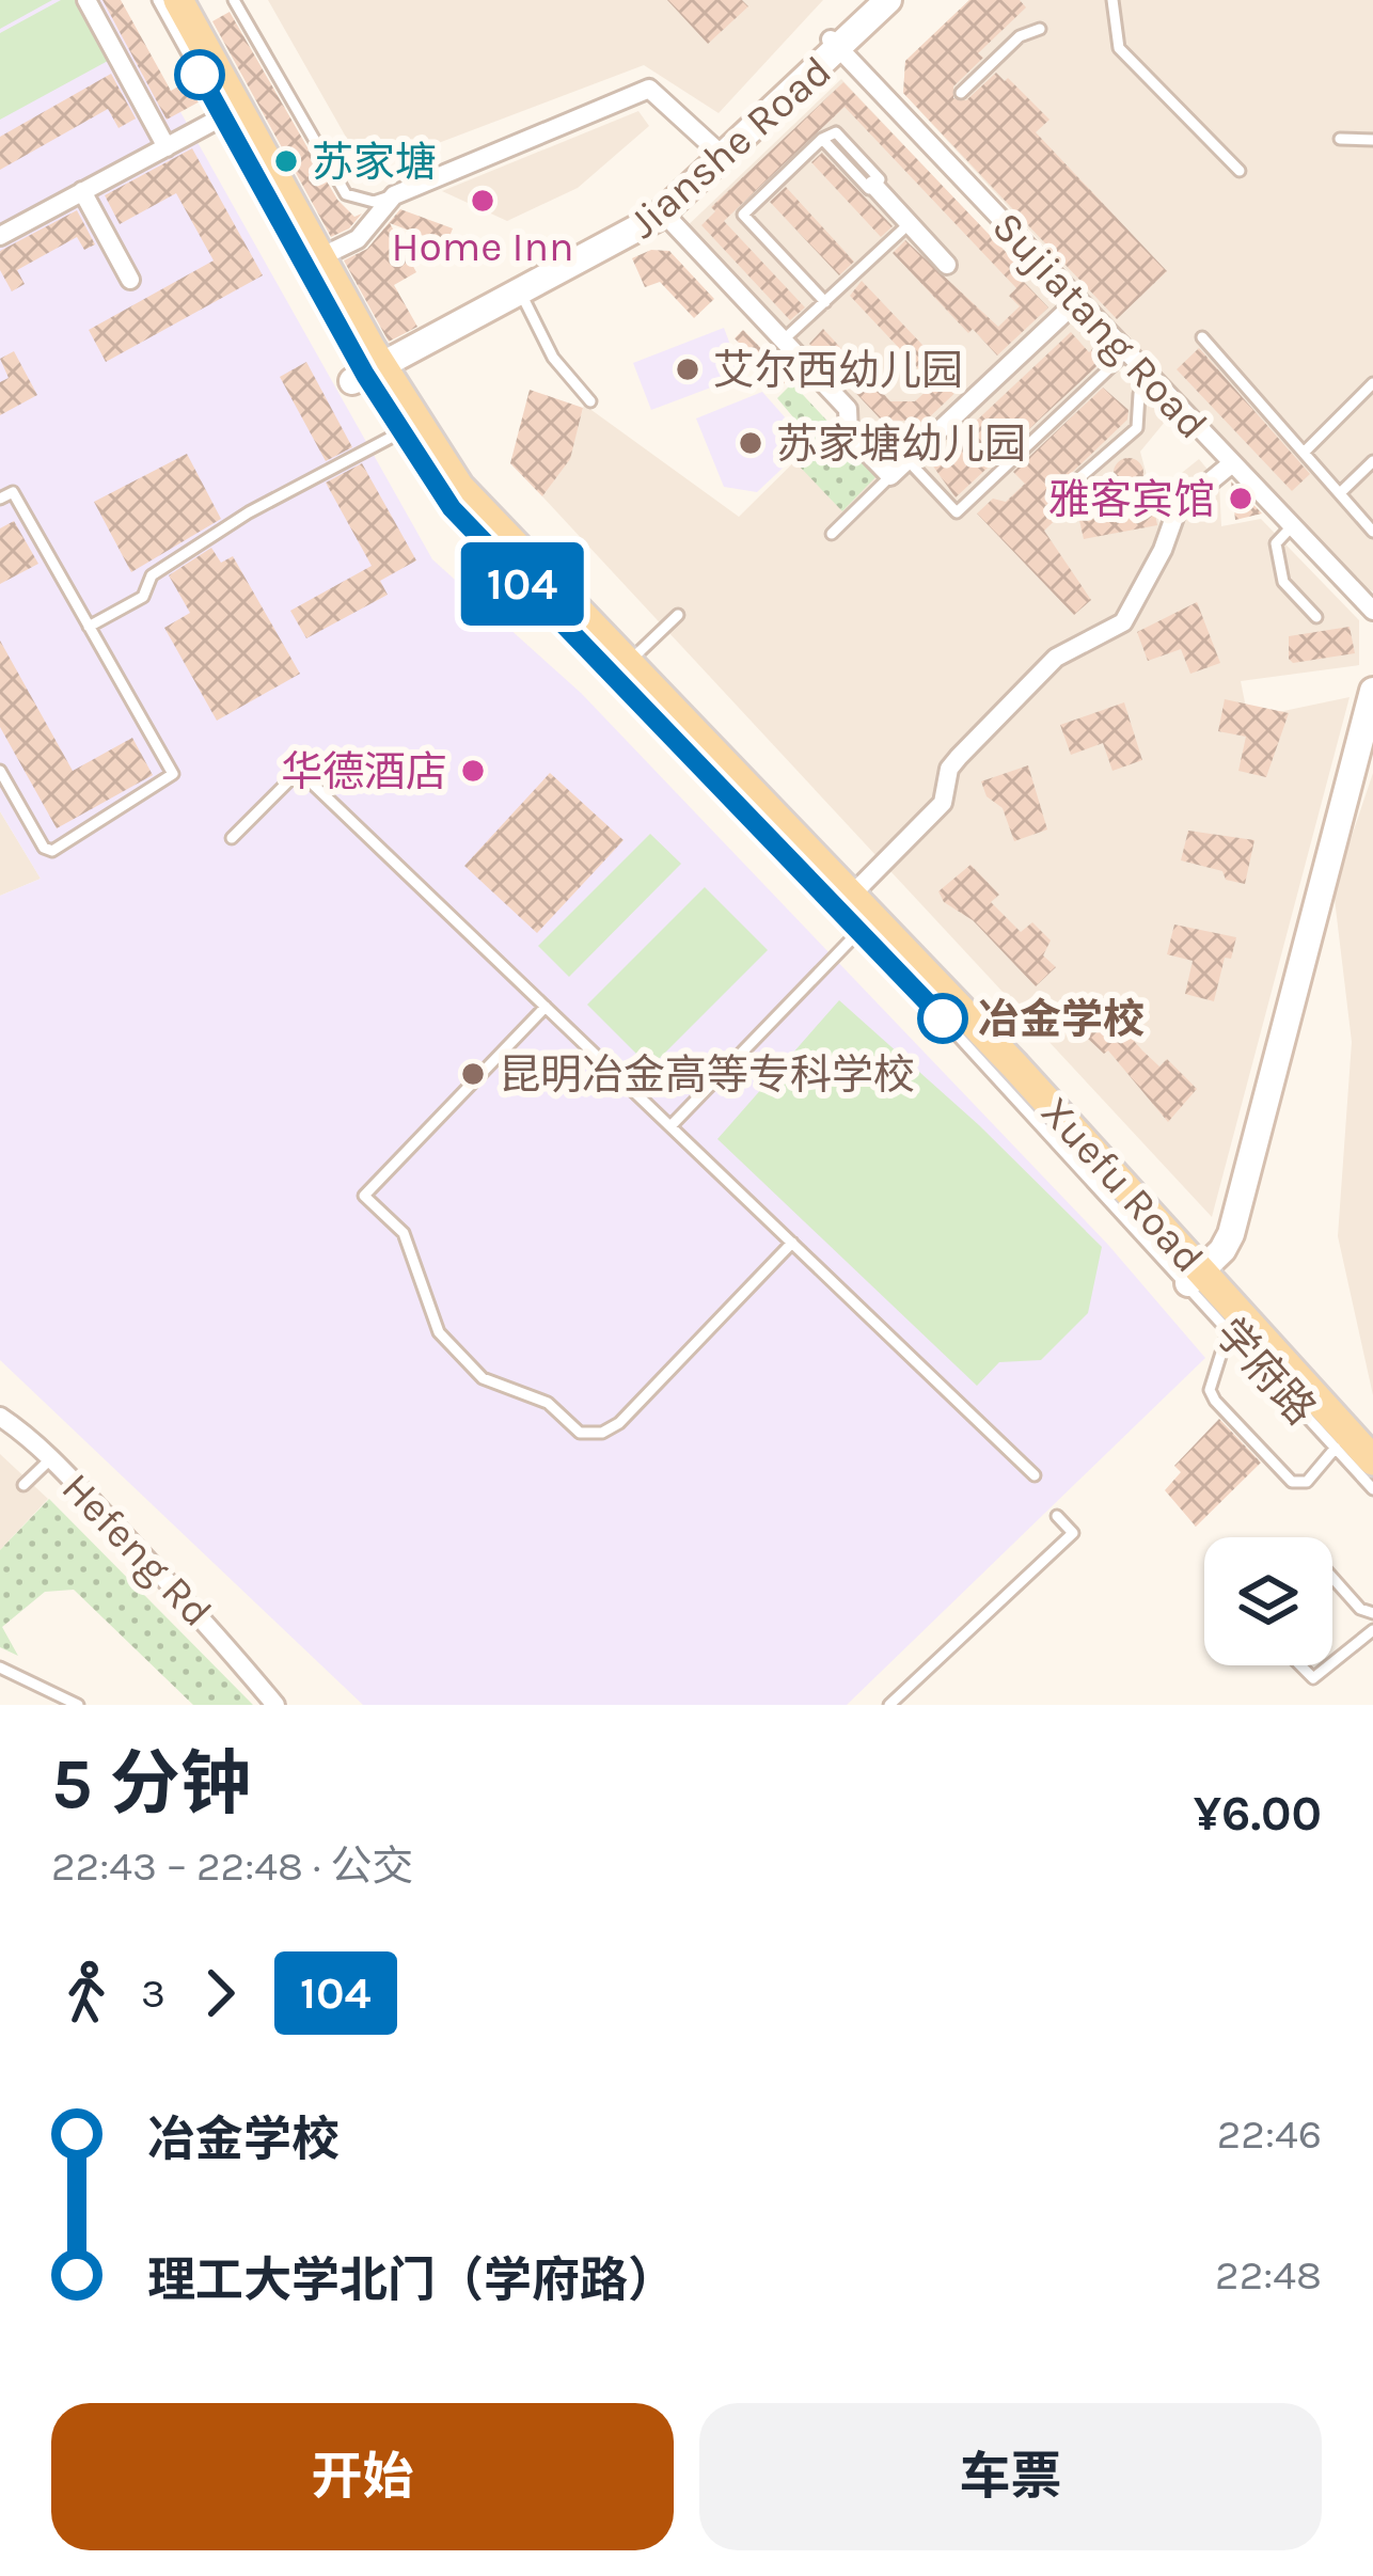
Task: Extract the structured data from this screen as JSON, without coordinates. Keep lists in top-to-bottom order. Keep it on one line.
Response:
{"streets":{"main road":["Xuefu Road"],"street":["Jianshe Road","Sujiatang Road","Hefeng Rd"],"lane":["学府路"]},"crossings":[["Jianshe Road","Sujiatang Road"],["Jianshe Road","Xuefu Road"],["Jianshe Road","学府路"],["Xuefu Road","学府路"]],"places":["苏家塘","Home Inn","艾尔西幼儿园","苏家塘幼儿园","雅客宾馆","华德酒店","冶金学校","昆明冶金高等专科学校"],"lines":["bus line 104"],"page":{"on_map":"104","heading":["5 分钟","22:43 – 22:48 · 公交","¥6.00"],"legs":["3","104"],"list":[{"name":"冶金学校","value":"22:46"},{"name":"理工大学北门（学府路）","value":"22:48"}],"buttons":["开始","车票"]}}
